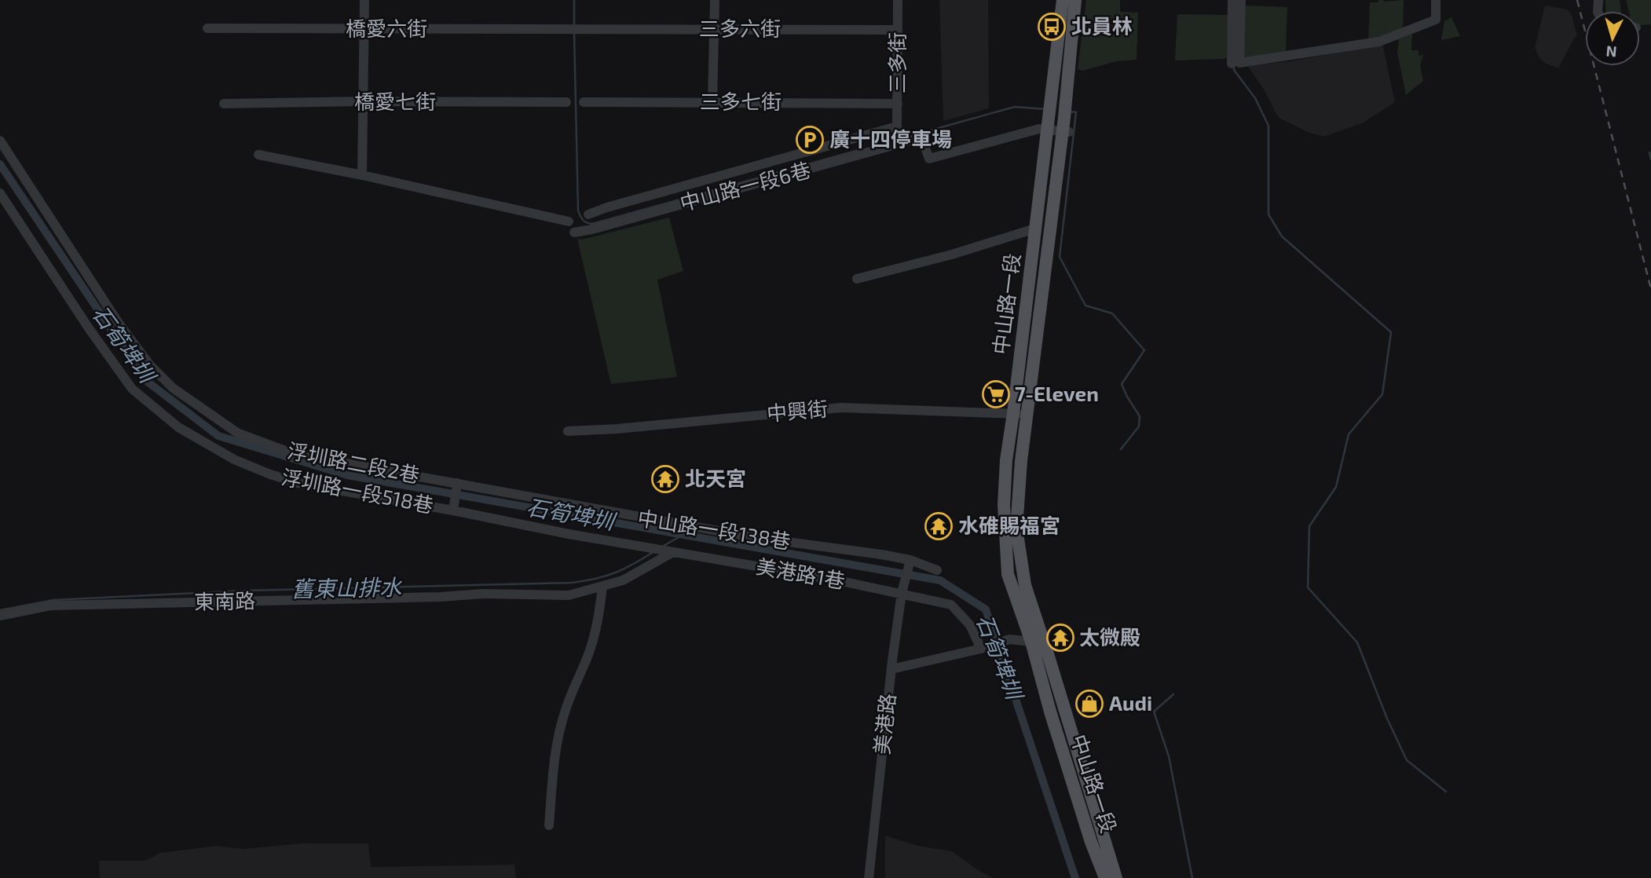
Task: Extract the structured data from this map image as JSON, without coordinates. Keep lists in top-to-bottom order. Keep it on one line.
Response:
{"streets":{"main road":["中山路一段"],"street":["橋愛六街","三多六街","三多街","橋愛七街","三多七街","中山路一段6巷","中興街","浮圳路二段2巷","浮圳路一段518巷","中山路一段138巷","美港路1巷","東南路","美港路"]},"crossings":[["橋愛六街","三多六街"],["三多六街","三多街"],["三多街","三多七街"],["中山路一段6巷","中山路一段"],["中山路一段","中興街"],["中山路一段","美港路"],["浮圳路二段2巷","中山路一段138巷"],["浮圳路一段518巷","美港路1巷"],["美港路1巷","美港路"]],"water":["石筍埤圳","舊東山排水"],"places":{"bus stop":["北員林"],"parking":["廣十四停車場"],"supermarket":["7-Eleven"],"temple":["北天宮","水碓賜福宮","太微殿"],"shop":["Audi"]},"north":"bottom"}
